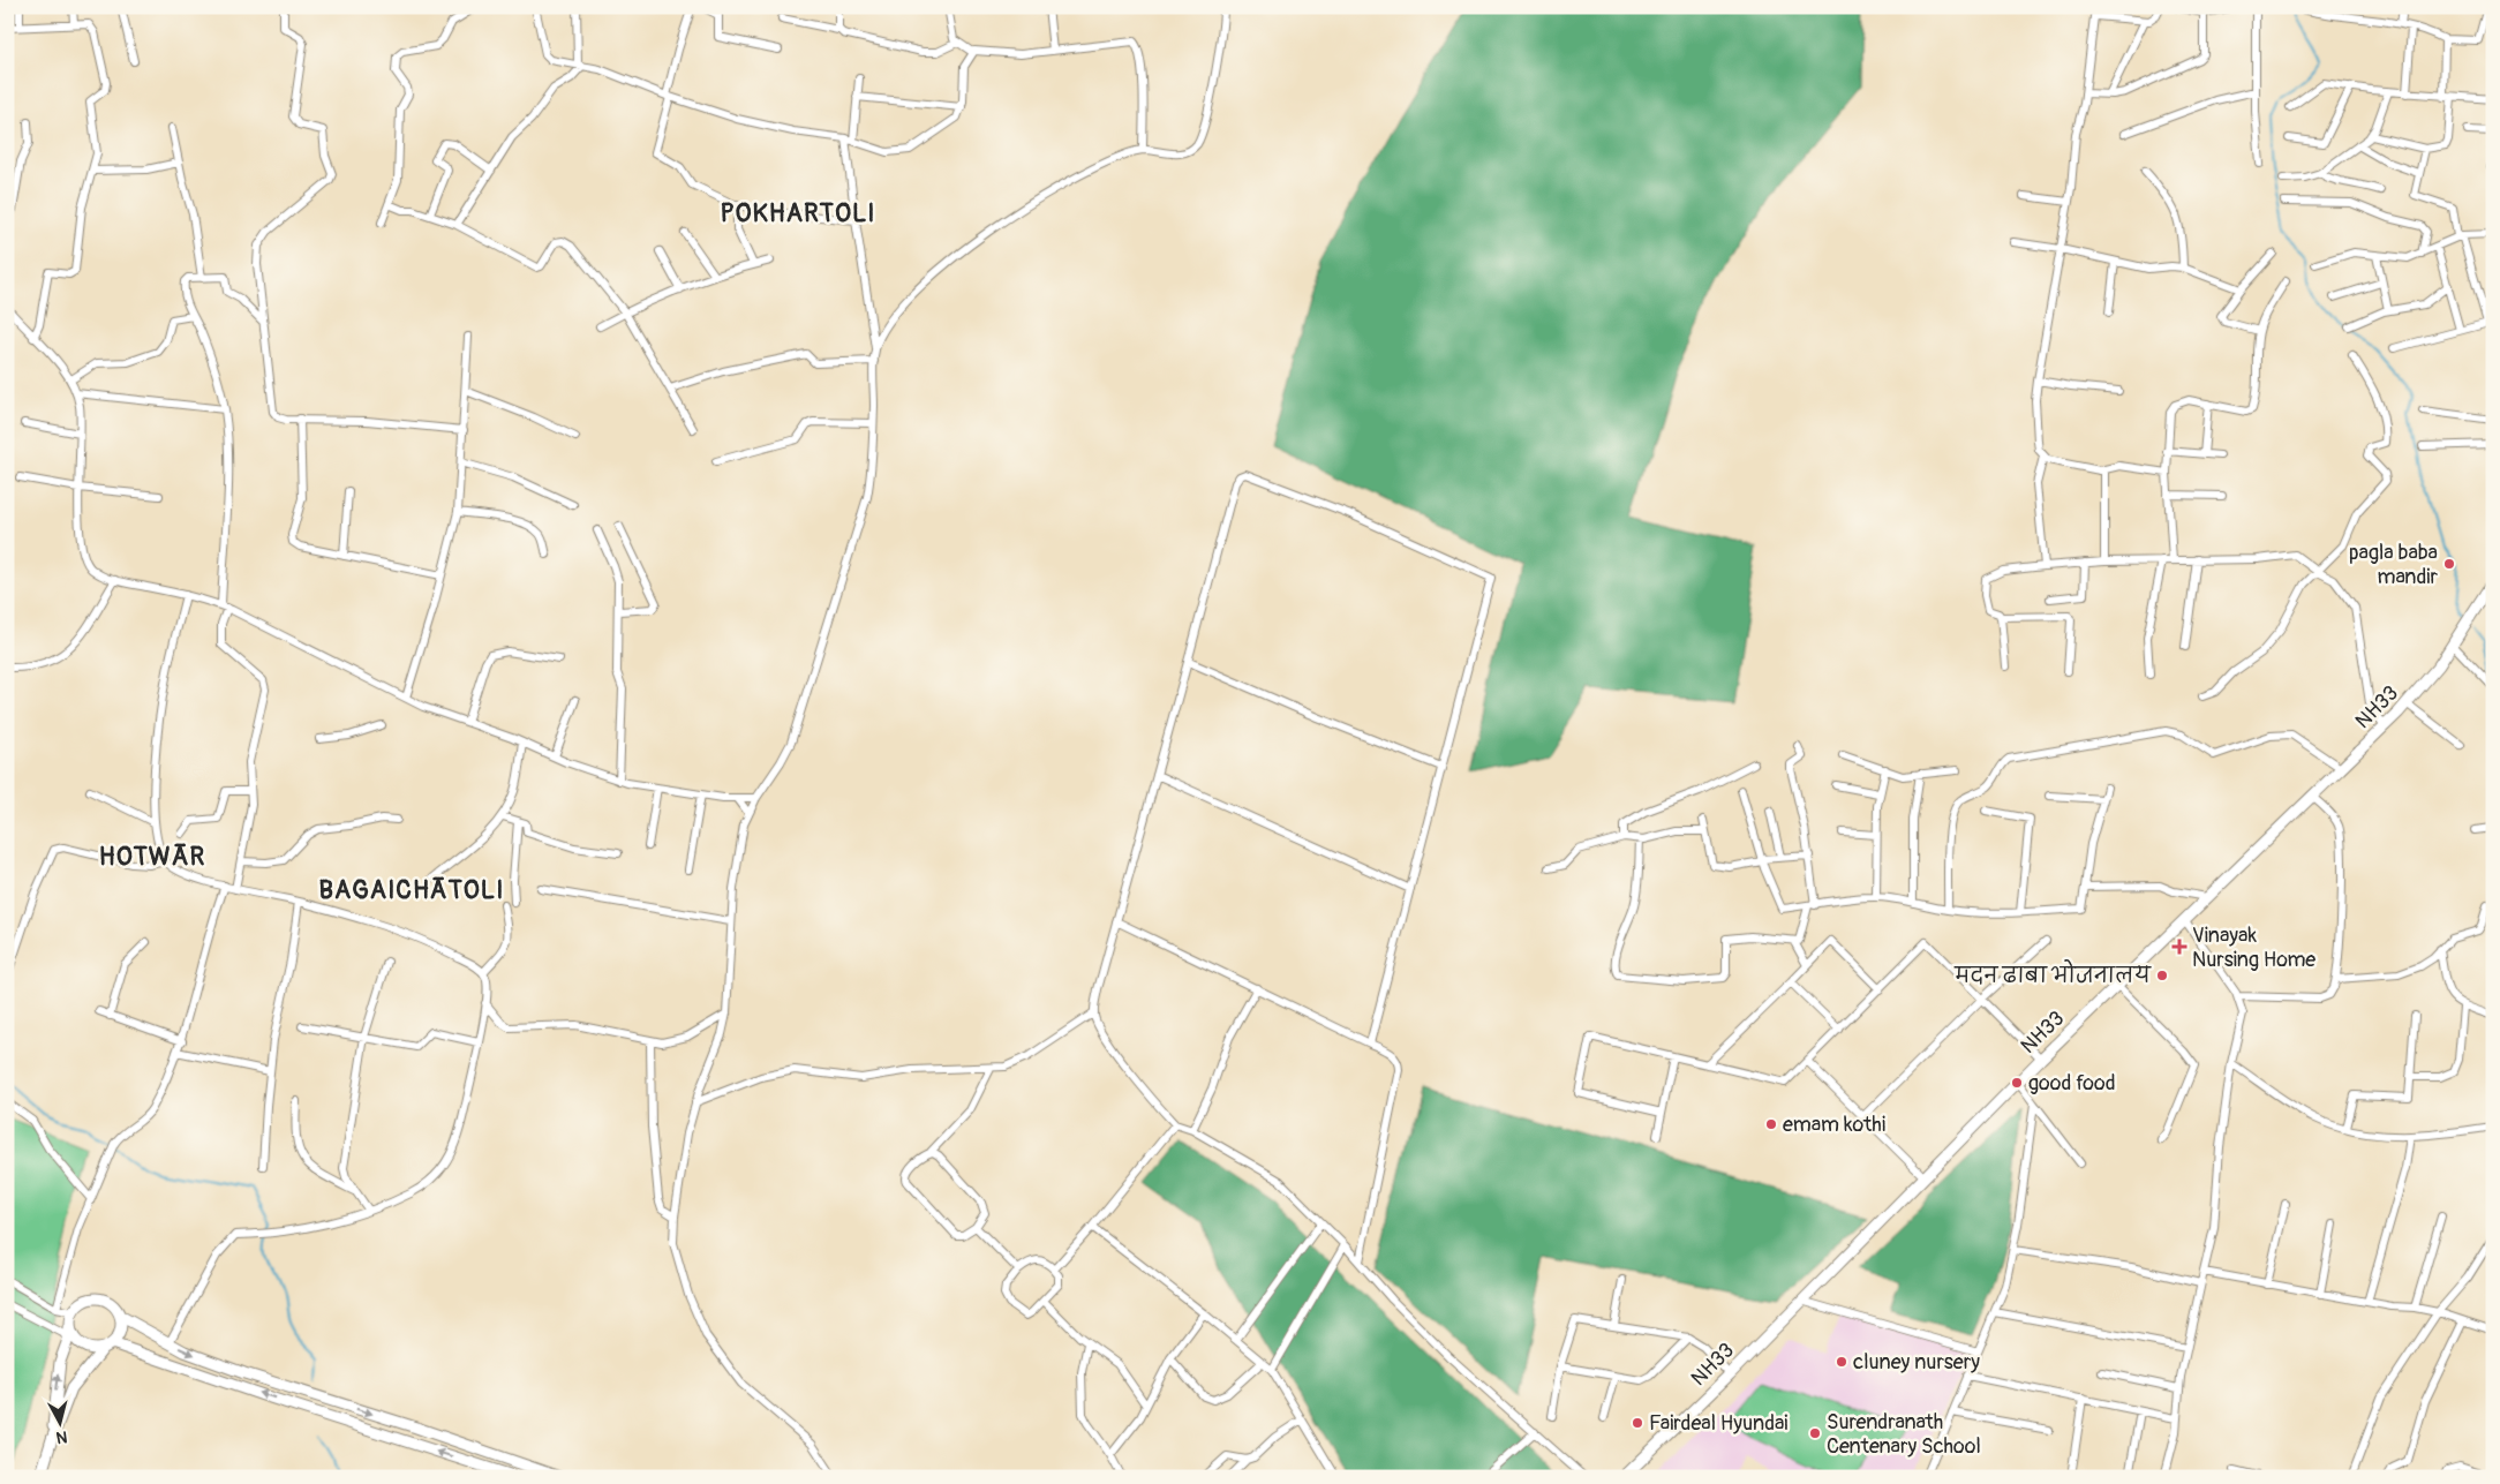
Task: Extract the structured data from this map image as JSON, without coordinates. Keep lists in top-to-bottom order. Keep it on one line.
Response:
{"streets":{"main road":["NH33"]},"districts":["POKHARTOLI","HOTWĀR","BAGAICHĀTOLI"],"places":{"other":["pagla baba mandir","मदन ढाबा भोजनालय","good food","emam kothi","cluney nursery","Fairdeal Hyundai","Surendranath Centenary School"],"health":["Vinayak Nursing Home"]},"north":"bottom"}
